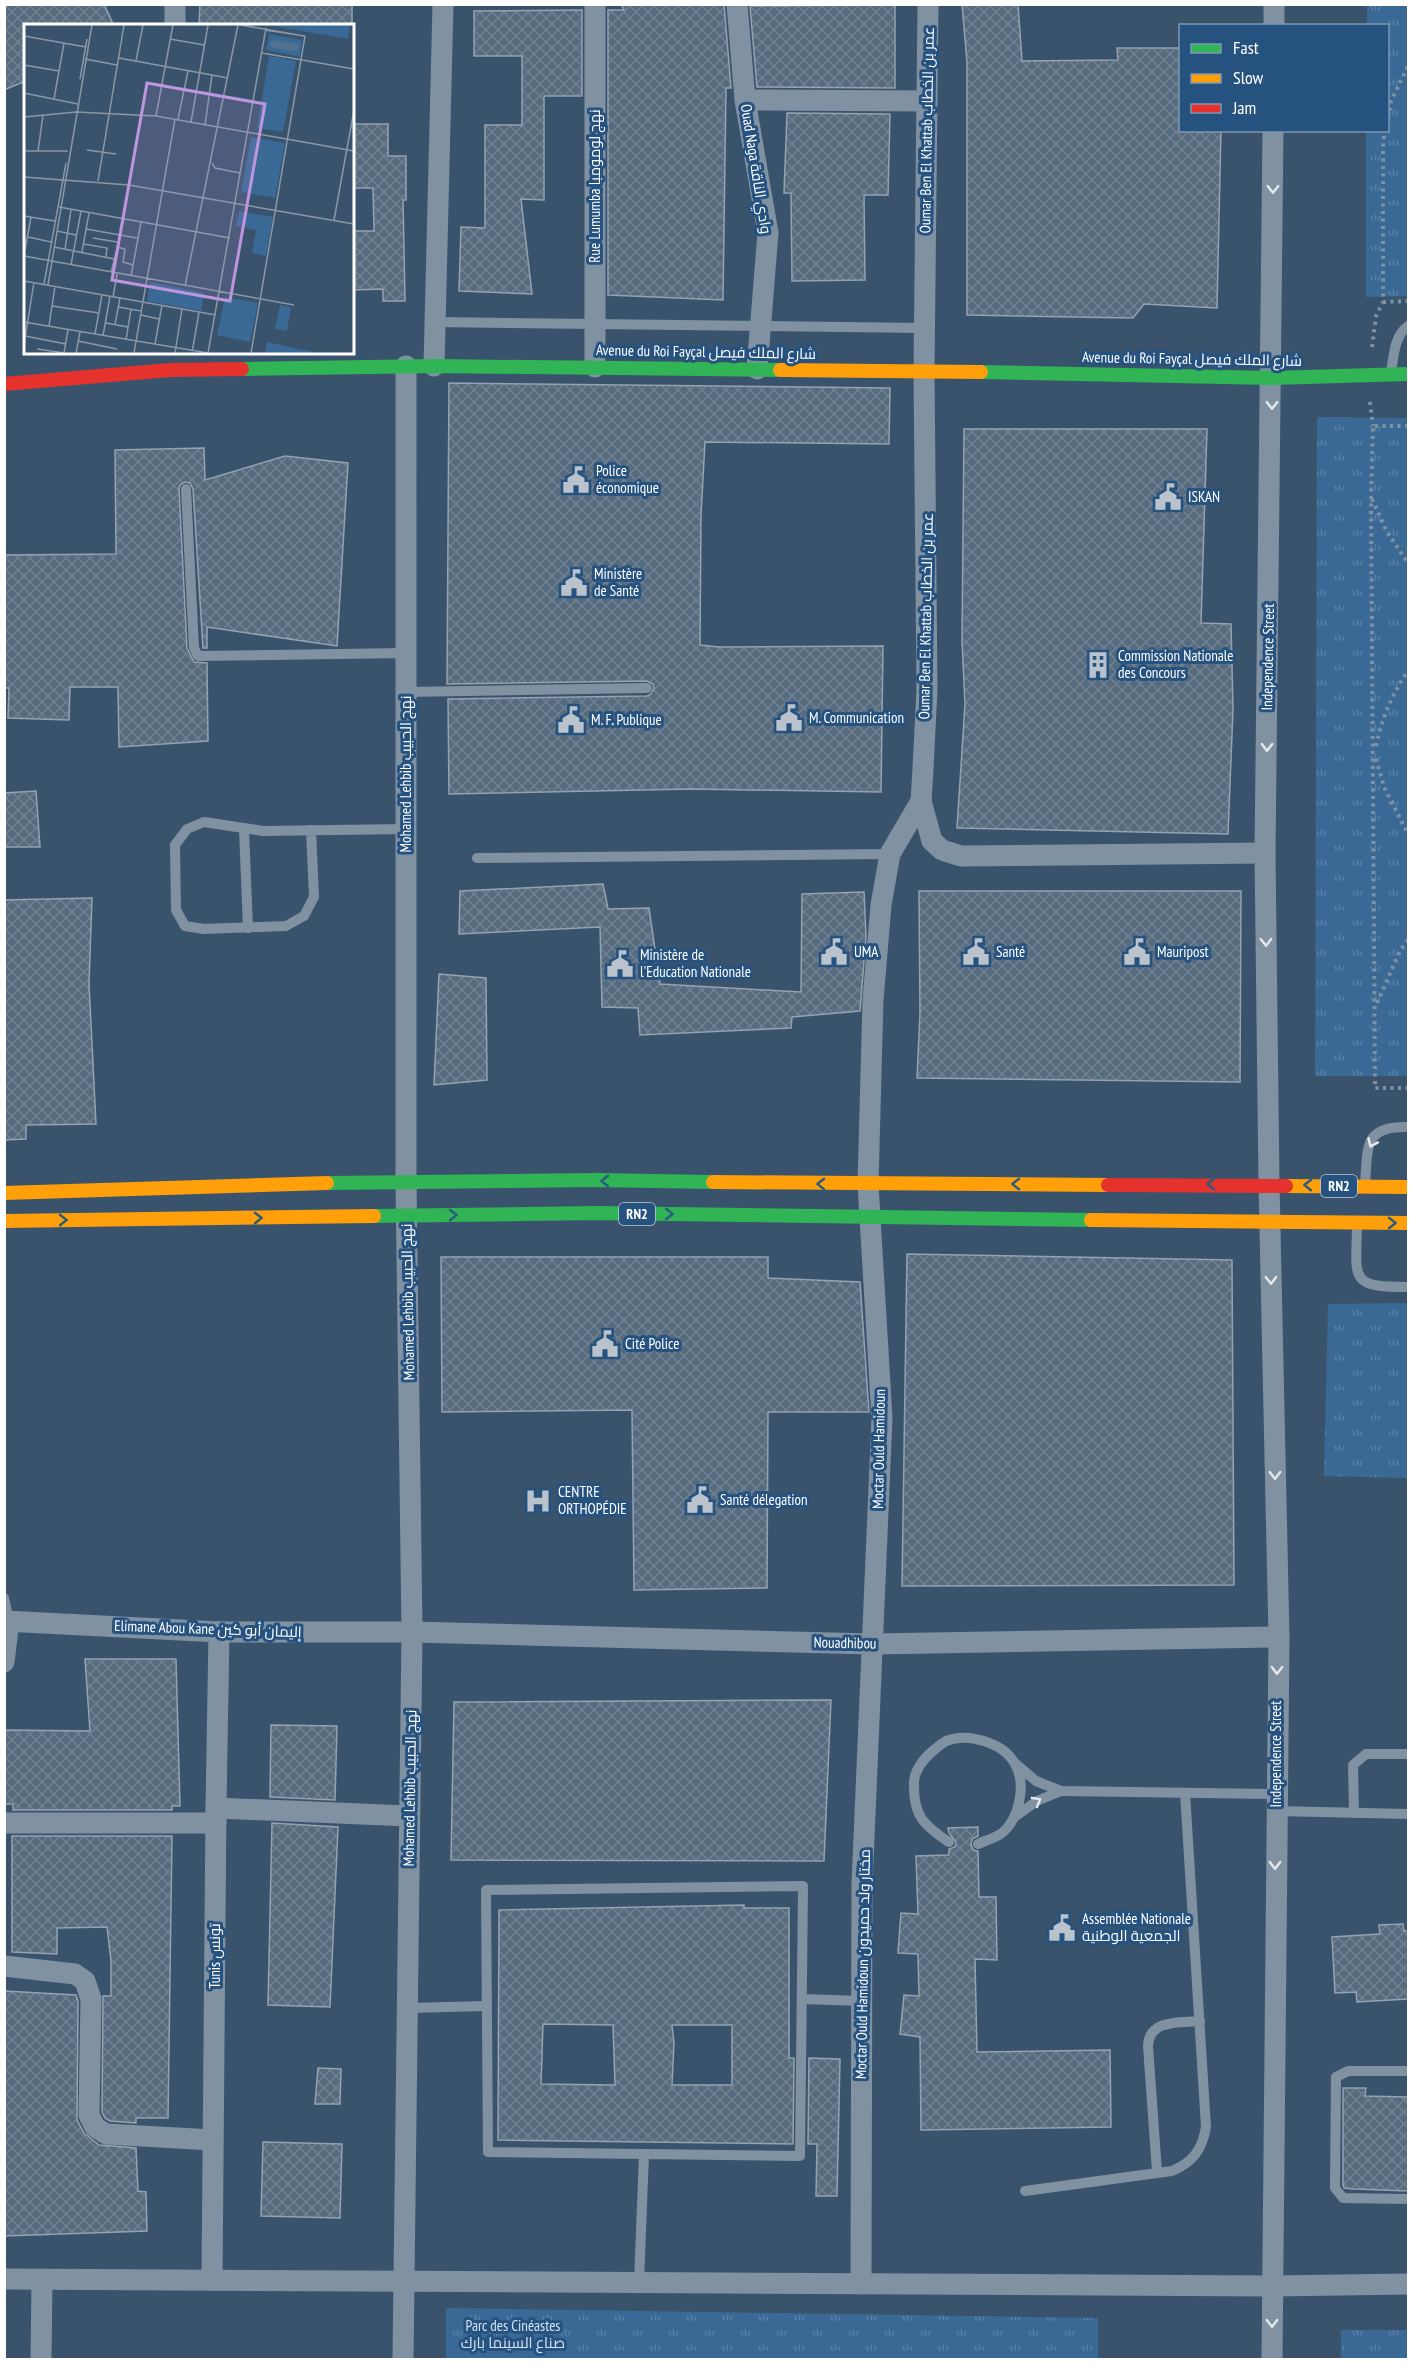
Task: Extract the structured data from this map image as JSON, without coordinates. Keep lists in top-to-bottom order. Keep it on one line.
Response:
{"streets":{"main road":["Avenue du Roi Fayçal شارع الملك فيصل","RN2"],"street":["Oumar Ben El Khattab عمر بن الخطاب","Ouad Naga وادي الناقة","Rue Lumumba نهج لومومبا","Independence Street","Mohamed Lehbib نهج الحبيب","Moctar Ould Hamidoun","Elimane Abou Kane إليمان أبو كين","Nouadhibou","Tunis تونس","Moctar Ould Hamidoun مختار ولد حميدون"]},"crossings":[["Oumar Ben El Khattab عمر بن الخطاب","Avenue du Roi Fayçal شارع الملك فيصل"],["Oumar Ben El Khattab عمر بن الخطاب","RN2"],["Oumar Ben El Khattab عمر بن الخطاب","Moctar Ould Hamidoun"],["Ouad Naga وادي الناقة","Avenue du Roi Fayçal شارع الملك فيصل"],["Rue Lumumba نهج لومومبا","Avenue du Roi Fayçal شارع الملك فيصل"],["Avenue du Roi Fayçal شارع الملك فيصل","Independence Street"],["Avenue du Roi Fayçal شارع الملك فيصل","Mohamed Lehbib نهج الحبيب"],["Independence Street","RN2"],["Independence Street","Nouadhibou"],["Mohamed Lehbib نهج الحبيب","RN2"],["Mohamed Lehbib نهج الحبيب","Elimane Abou Kane إليمان أبو كين"],["Mohamed Lehbib نهج الحبيب","Nouadhibou"],["RN2","Moctar Ould Hamidoun"],["Moctar Ould Hamidoun","Nouadhibou"],["Moctar Ould Hamidoun","Moctar Ould Hamidoun مختار ولد حميدون"],["Elimane Abou Kane إليمان أبو كين","Nouadhibou"],["Elimane Abou Kane إليمان أبو كين","Tunis تونس"],["Nouadhibou","Moctar Ould Hamidoun مختار ولد حميدون"]],"one_way":["Independence Street"],"parks":["Parc des Cinéastes صناع السينما بارك"],"places":{"public building":["Police économique","ISKAN","Ministère de Santé","M. Communication","M. F. Publique","UMA","Santé","Mauripost","Ministère de l'Education Nationale","Cité Police","Santé délegation","Assemblée Nationale الجمعية الوطنية"],"building":["Commission Nationale des Concours"],"hospital":["CENTRE ORTHOPÉDIE"]},"legend":["Fast","Slow","Jam"]}
